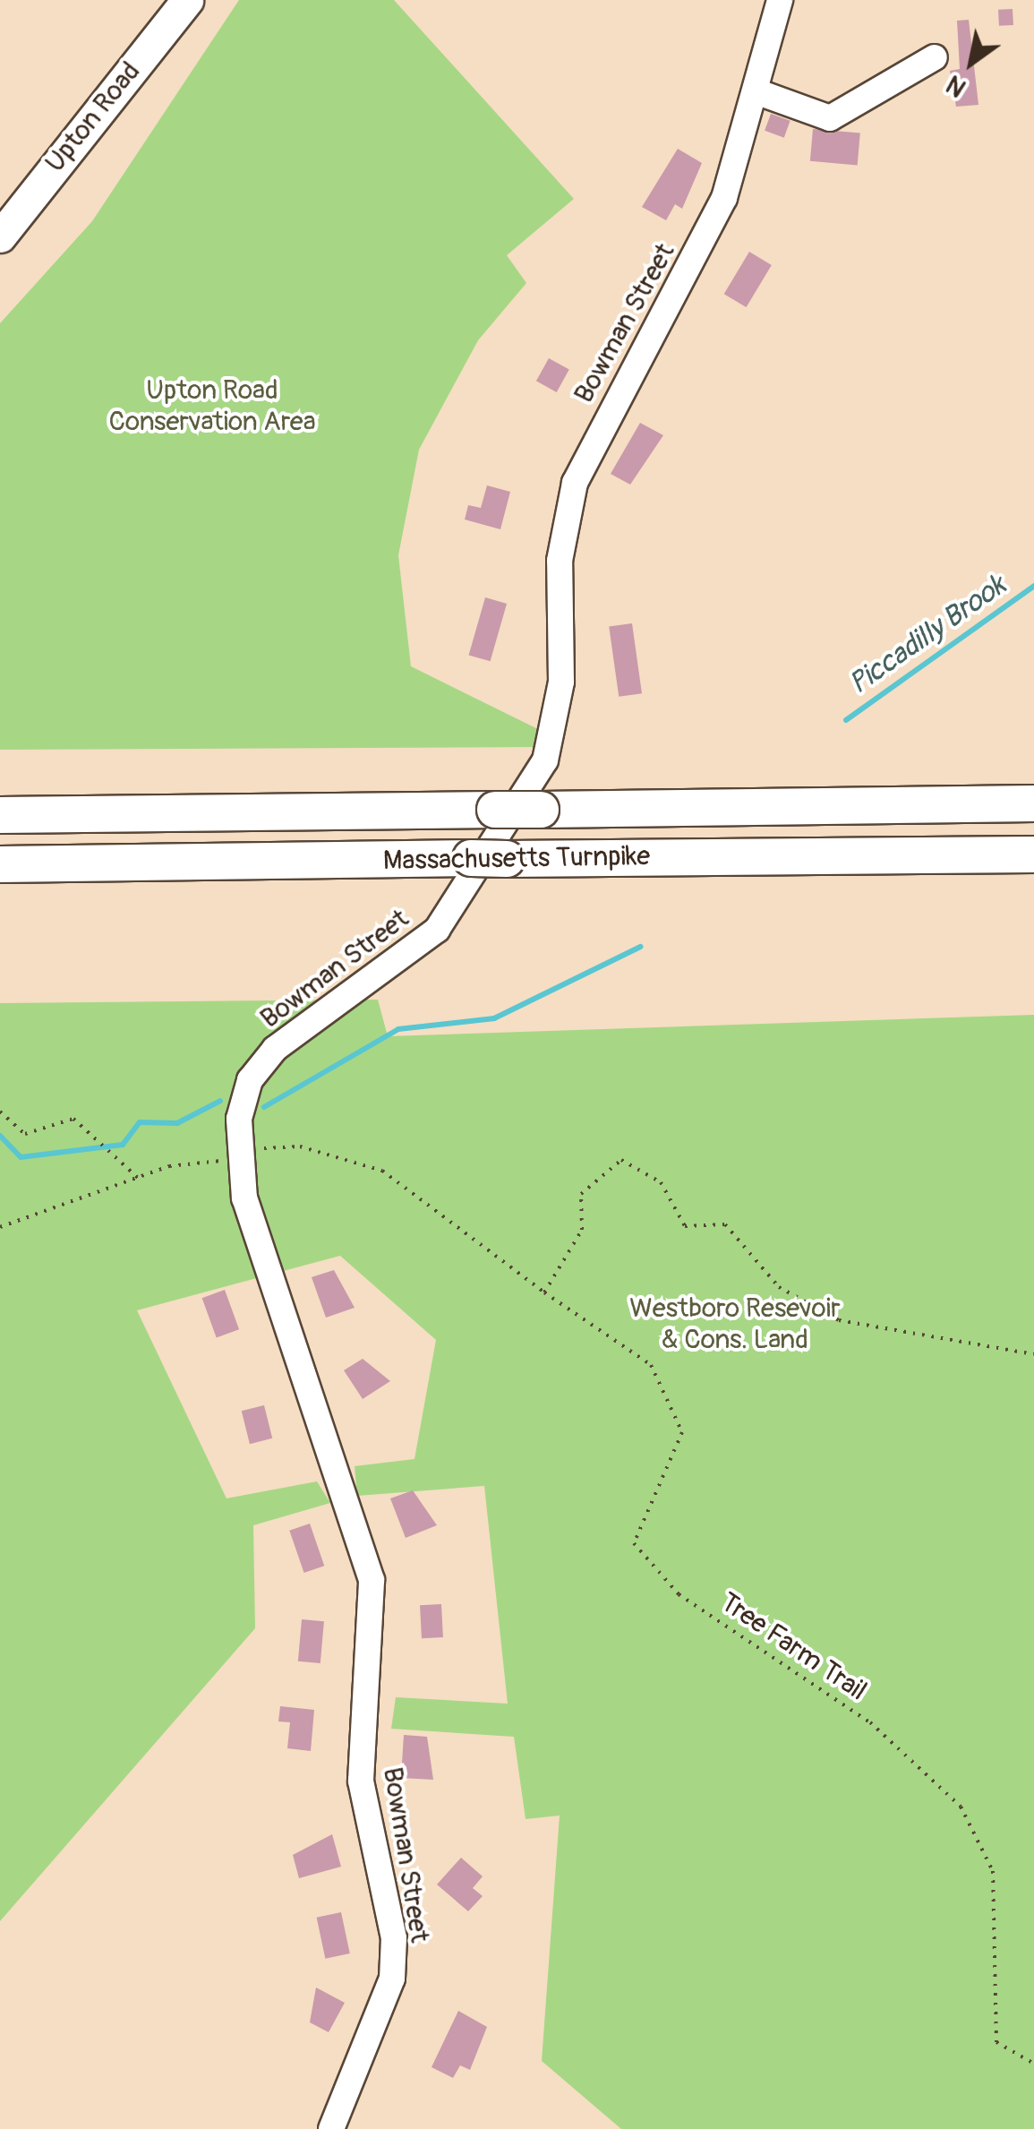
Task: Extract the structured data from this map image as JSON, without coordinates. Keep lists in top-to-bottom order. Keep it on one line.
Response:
{"streets":{"highway":["Massachusetts Turnpike"],"main road":["Upton Road"],"street":["Bowman Street"],"path":["Tree Farm Trail"]},"water":["Piccadilly Brook"],"parks":["Upton Road Conservation Area","Westboro Resevoir & Cons. Land"],"north":"bottom left"}
